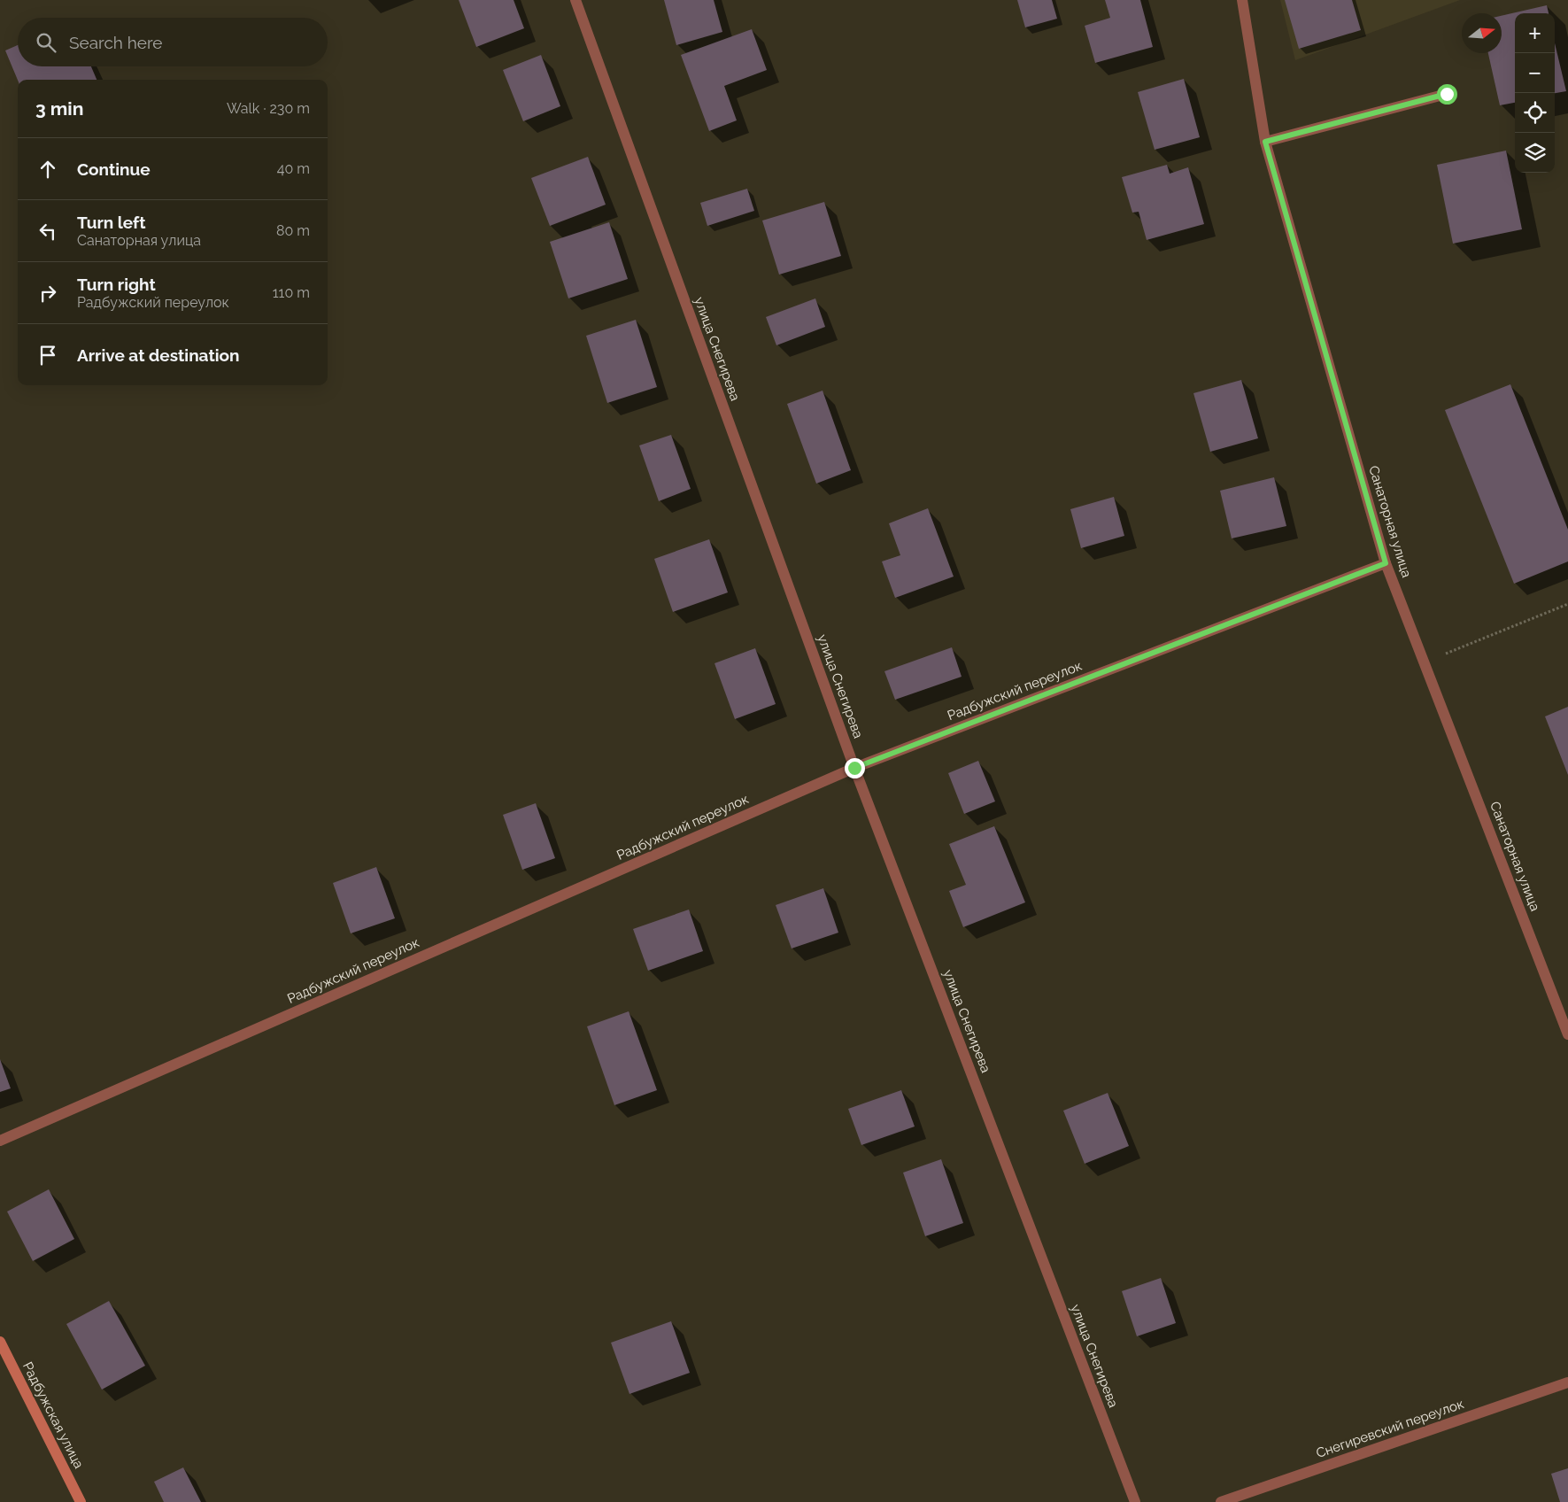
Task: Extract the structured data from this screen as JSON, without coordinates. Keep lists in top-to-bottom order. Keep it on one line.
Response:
{"streets":{"main road":["Радбужская улица"],"street":["улица Снегирева","Санаторная улица","Радбужский переулок","Снегиревский переулок"]},"crossings":[["улица Снегирева","Радбужский переулок"],["Санаторная улица","Радбужский переулок"]],"north":"right","page":{"map_buttons":["+","−"],"search":"Search here","heading":["3 min","Walk · 230 m"],"list":[["Continue","40 m"],["Turn left","Санаторная улица","80 m"],["Turn right","Радбужский переулок","110 m"],"Arrive at destination"]}}
